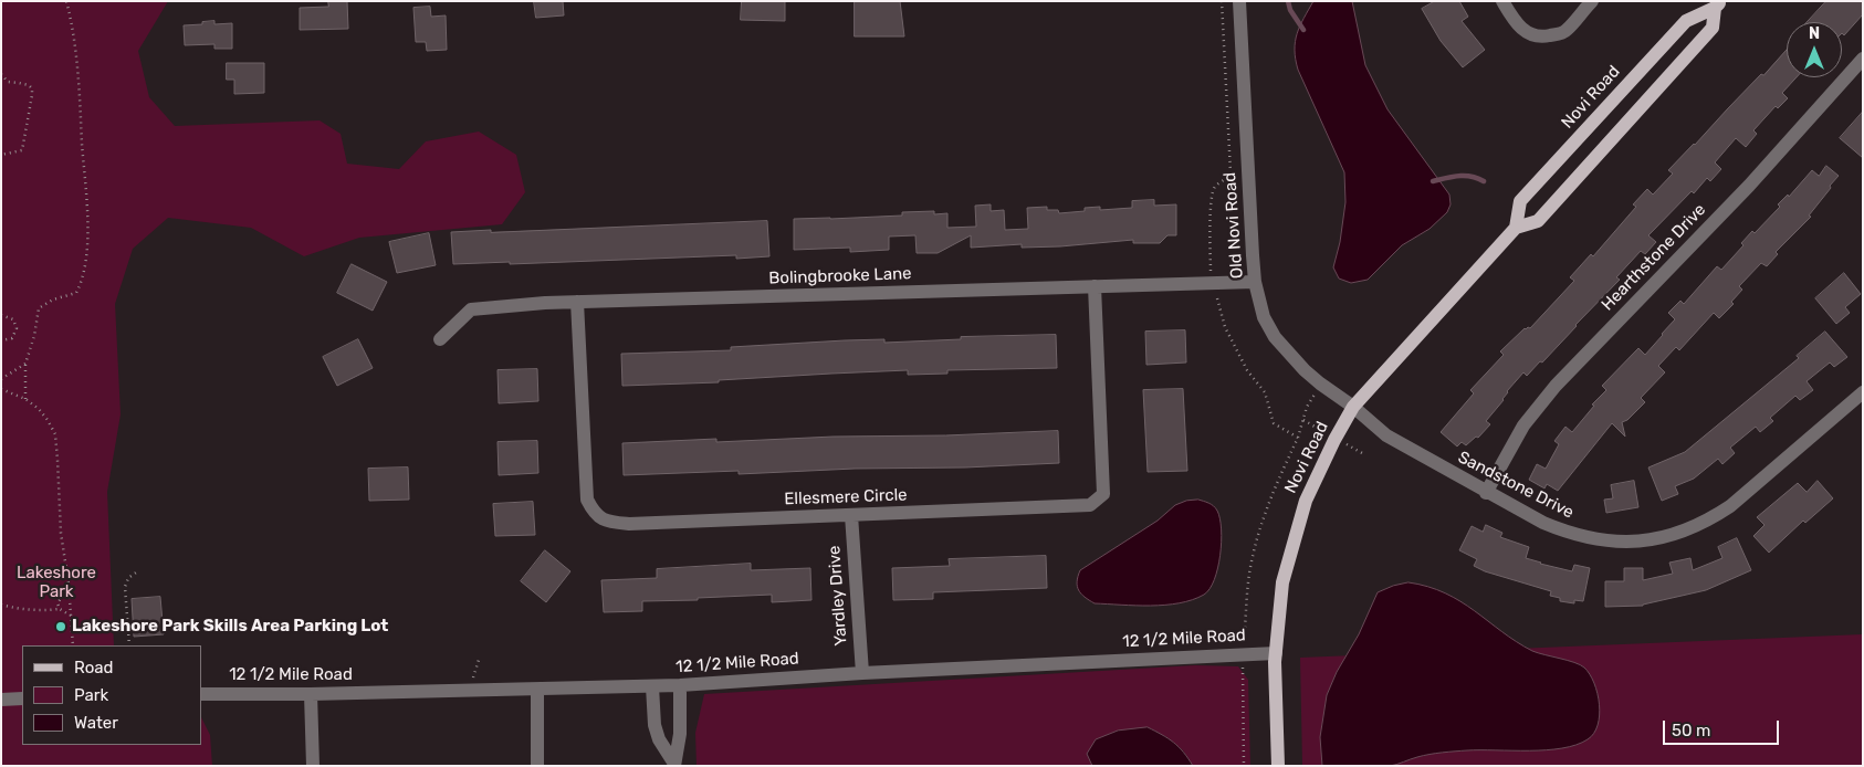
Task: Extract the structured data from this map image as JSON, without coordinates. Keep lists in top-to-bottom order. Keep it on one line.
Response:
{"streets":{"main road":["Novi Road"],"street":["Old Novi Road","Hearthstone Drive","Bolingbrooke Lane","Sandstone Drive","Ellesmere Circle","Yardley Drive","12 1/2 Mile Road"]},"crossings":[["Novi Road","Old Novi Road"],["Novi Road","Sandstone Drive"],["Novi Road","12 1/2 Mile Road"],["Old Novi Road","Bolingbrooke Lane"],["Old Novi Road","Sandstone Drive"],["Hearthstone Drive","Sandstone Drive"],["Bolingbrooke Lane","Ellesmere Circle"],["Ellesmere Circle","Yardley Drive"],["Yardley Drive","12 1/2 Mile Road"]],"parks":["Lakeshore Park"],"places":["Lakeshore Park Skills Area Parking Lot"],"legend":["Road","Park","Water"],"scale_bar":"50 m","north":"top"}
